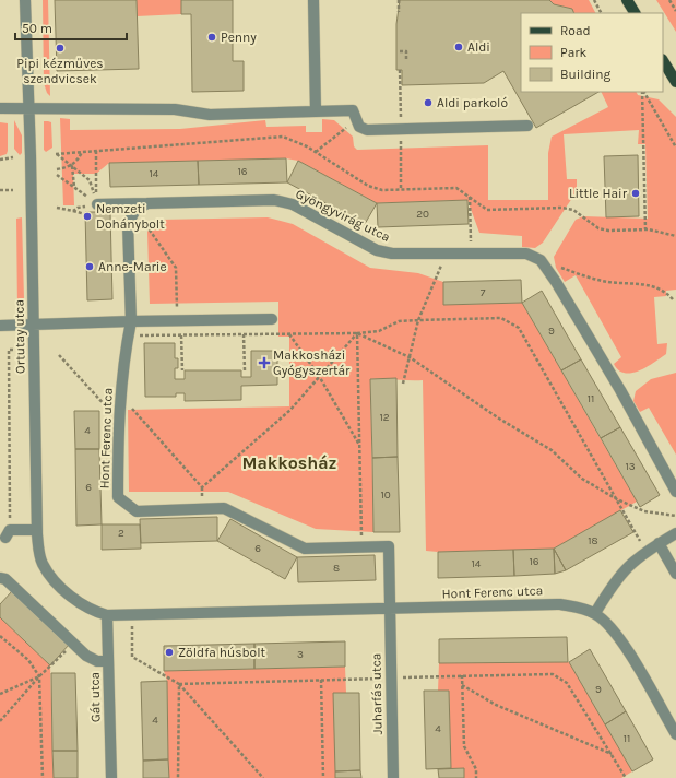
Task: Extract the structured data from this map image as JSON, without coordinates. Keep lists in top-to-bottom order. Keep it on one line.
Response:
{"streets":{"street":["Gyöngyvirág utca","Ortutay utca","Hont Ferenc utca","Juharfás utca","Gát utca"]},"crossings":[["Ortutay utca","Hont Ferenc utca"],["Ortutay utca","Gát utca"],["Hont Ferenc utca","Juharfás utca"]],"districts":["Makkosház"],"places":{"other":["Penny","Aldi","Pipi kézműves szendvicsek","Aldi parkoló","Little Hair","Nemzeti Dohánybolt","Anne-Marie","Zöldfa húsbolt"],"health":["Makkosházi Gyógyszertár"]},"house_numbers":["16","14","20","7","9","11","12","4","13","6","10","2","18","6","16","14","8","3","9","4","4","11"],"legend":["Road","Park","Building"],"scale_bar":"50 m"}
